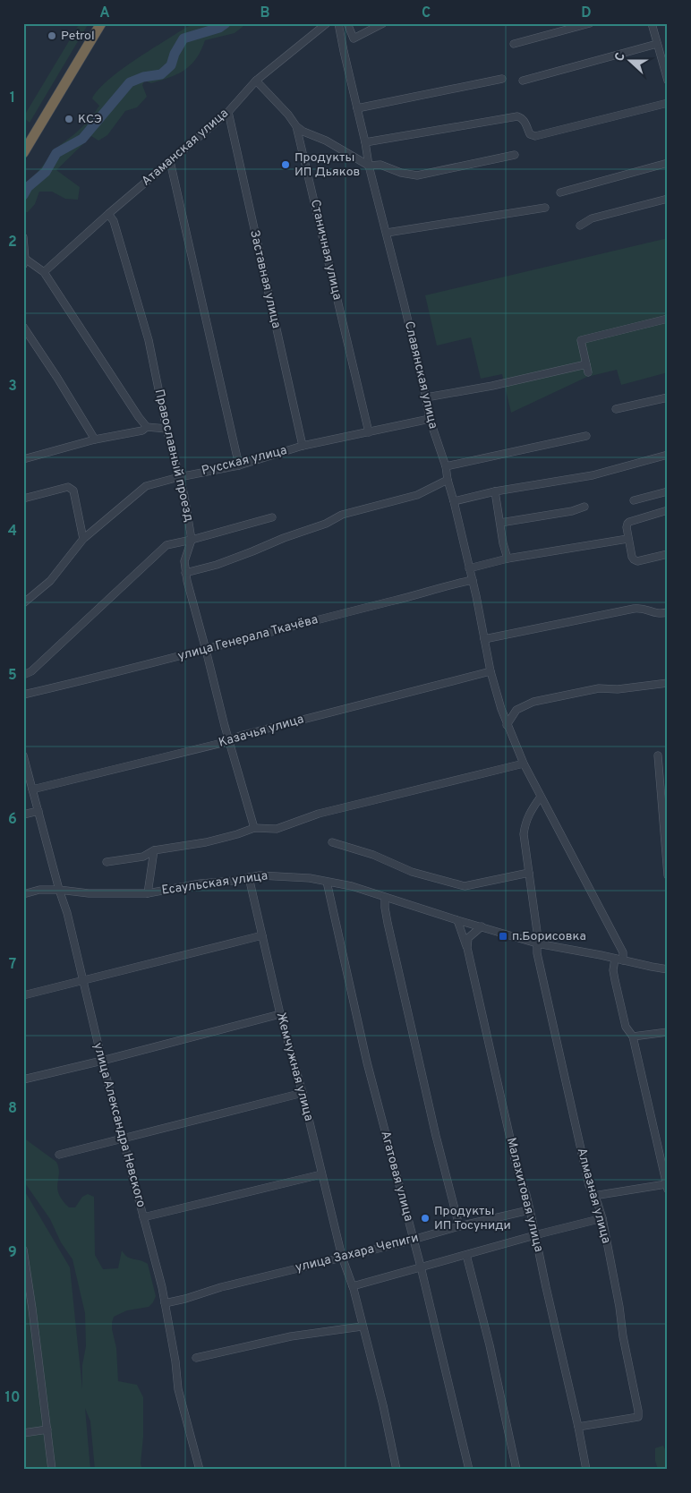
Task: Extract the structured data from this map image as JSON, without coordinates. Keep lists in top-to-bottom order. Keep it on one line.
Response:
{"streets":{"street":["Атаманская улица","Станичная улица","Заставная улица","Славянская улица","Православный проезд","Русская улица","улица Генерала Ткачёва","Казачья улица","Есаульская улица","Жемчужная улица","улица Александра Невского","Агатовая улица","Малахитовая улица","Алмазная улица","улица Захара Чепиги"]},"crossings":[["Атаманская улица","Станичная улица"],["Атаманская улица","Заставная улица"],["Атаманская улица","Православный проезд"],["Станичная улица","Русская улица"],["Заставная улица","Русская улица"],["Славянская улица","Русская улица"],["Славянская улица","улица Генерала Ткачёва"],["Славянская улица","Казачья улица"],["Славянская улица","Есаульская улица"],["Славянская улица","Алмазная улица"],["Православный проезд","Русская улица"],["Православный проезд","улица Генерала Ткачёва"],["Православный проезд","Казачья улица"],["Есаульская улица","Жемчужная улица"],["Есаульская улица","улица Александра Невского"],["Есаульская улица","Агатовая улица"],["Есаульская улица","Малахитовая улица"],["Есаульская улица","Алмазная улица"],["Жемчужная улица","улица Захара Чепиги"],["улица Александра Невского","улица Захара Чепиги"],["Агатовая улица","улица Захара Чепиги"],["Малахитовая улица","Алмазная улица"],["Малахитовая улица","улица Захара Чепиги"]],"places":{"other":["Petrol","КСЭ","Продукты ИП Дьяков","Продукты ИП Тосуниди"],"transit":["п.Борисовка"]},"north":"left","grid":{"columns":["A","B","C","D"],"rows":["1","2","3","4","5","6","7","8","9","10"]}}
